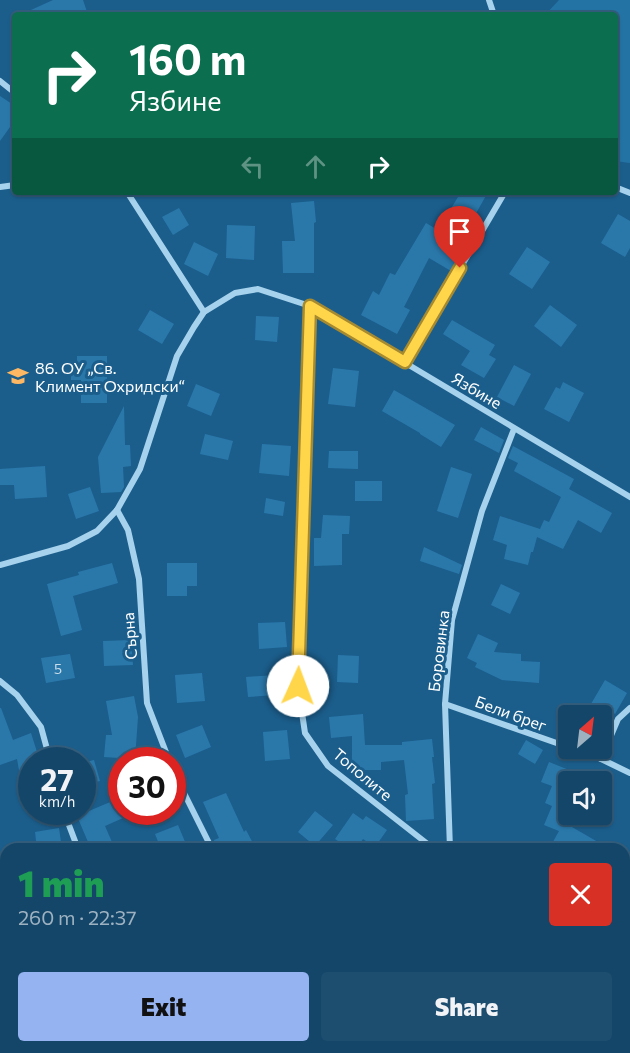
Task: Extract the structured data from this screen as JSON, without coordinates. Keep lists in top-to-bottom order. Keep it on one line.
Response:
{"streets":{"street":["Язбине","Сърна","Боровинка","Бели брег","Тополите"]},"crossings":[["Язбине","Боровинка"],["Язбине","Тополите"],["Боровинка","Бели брег"]],"places":{"school or university":["86. ОУ „Св. Климент Охридски“"]},"house_numbers":["5"],"north":"top right","page":{"turn":["160 m","Язбине"],"speed":"27 km/h","limit":"30","heading":["1 min","260 m · 22:37"],"buttons":["Exit","Share"]}}
